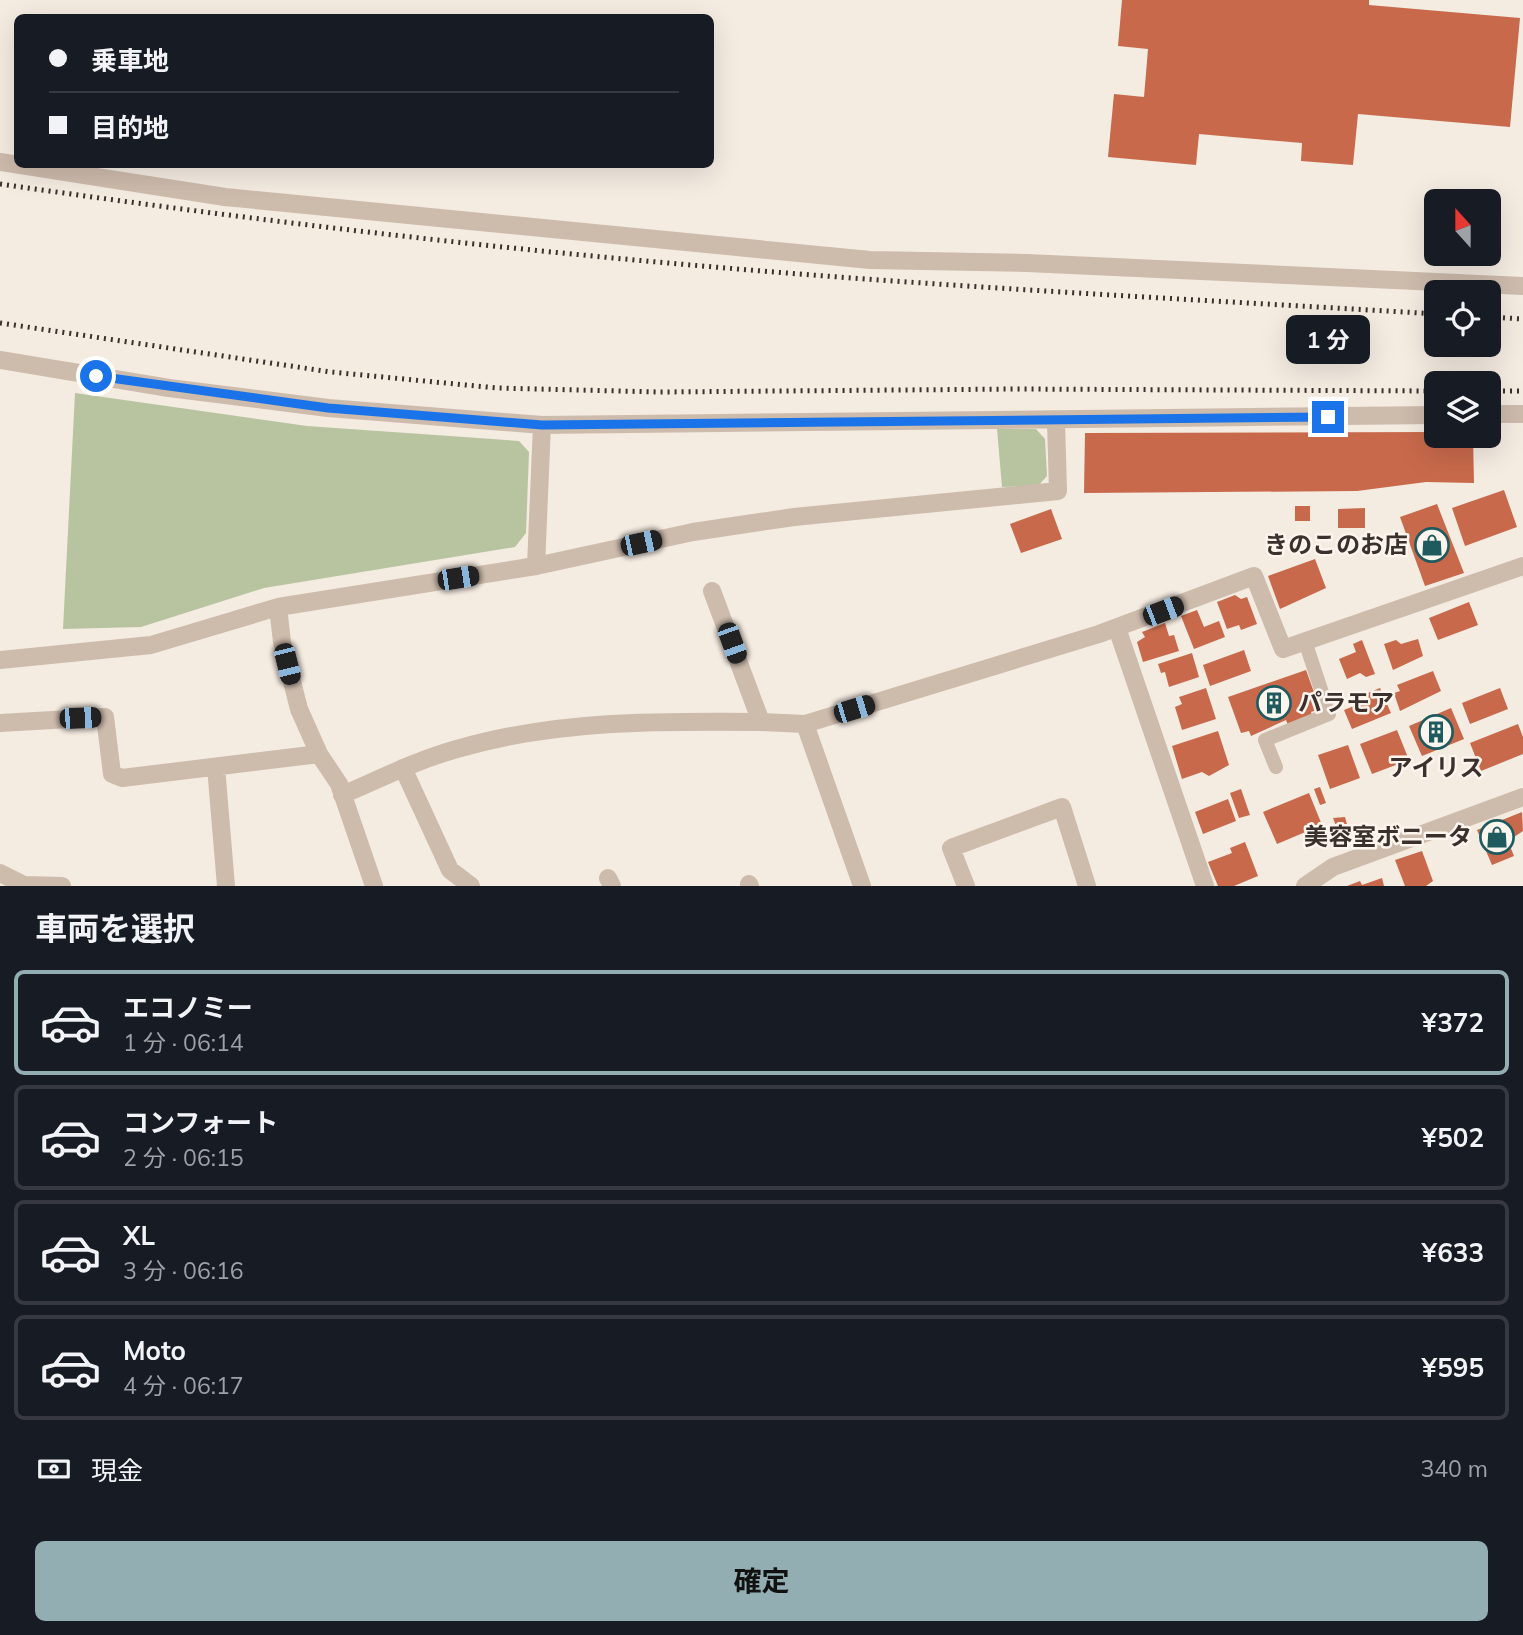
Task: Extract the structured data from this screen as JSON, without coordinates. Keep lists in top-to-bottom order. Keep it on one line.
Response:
{"places":{"shop":["きのこのお店","美容室ボニータ"],"building":["パラモア","アイリス"]},"north":"top","page":{"banner":["乗車地","目的地"],"bubble":"1 分","heading":"車両を選択","list":[{"name":"エコノミー","note":"1 分 · 06:14","value":"¥372"},{"name":"コンフォート","note":"2 分 · 06:15","value":"¥502"},{"name":"XL","note":"3 分 · 06:16","value":"¥633"},{"name":"Moto","note":"4 分 · 06:17","value":"¥595"}],"pay":["現金","340 m"],"buttons":"確定"}}
